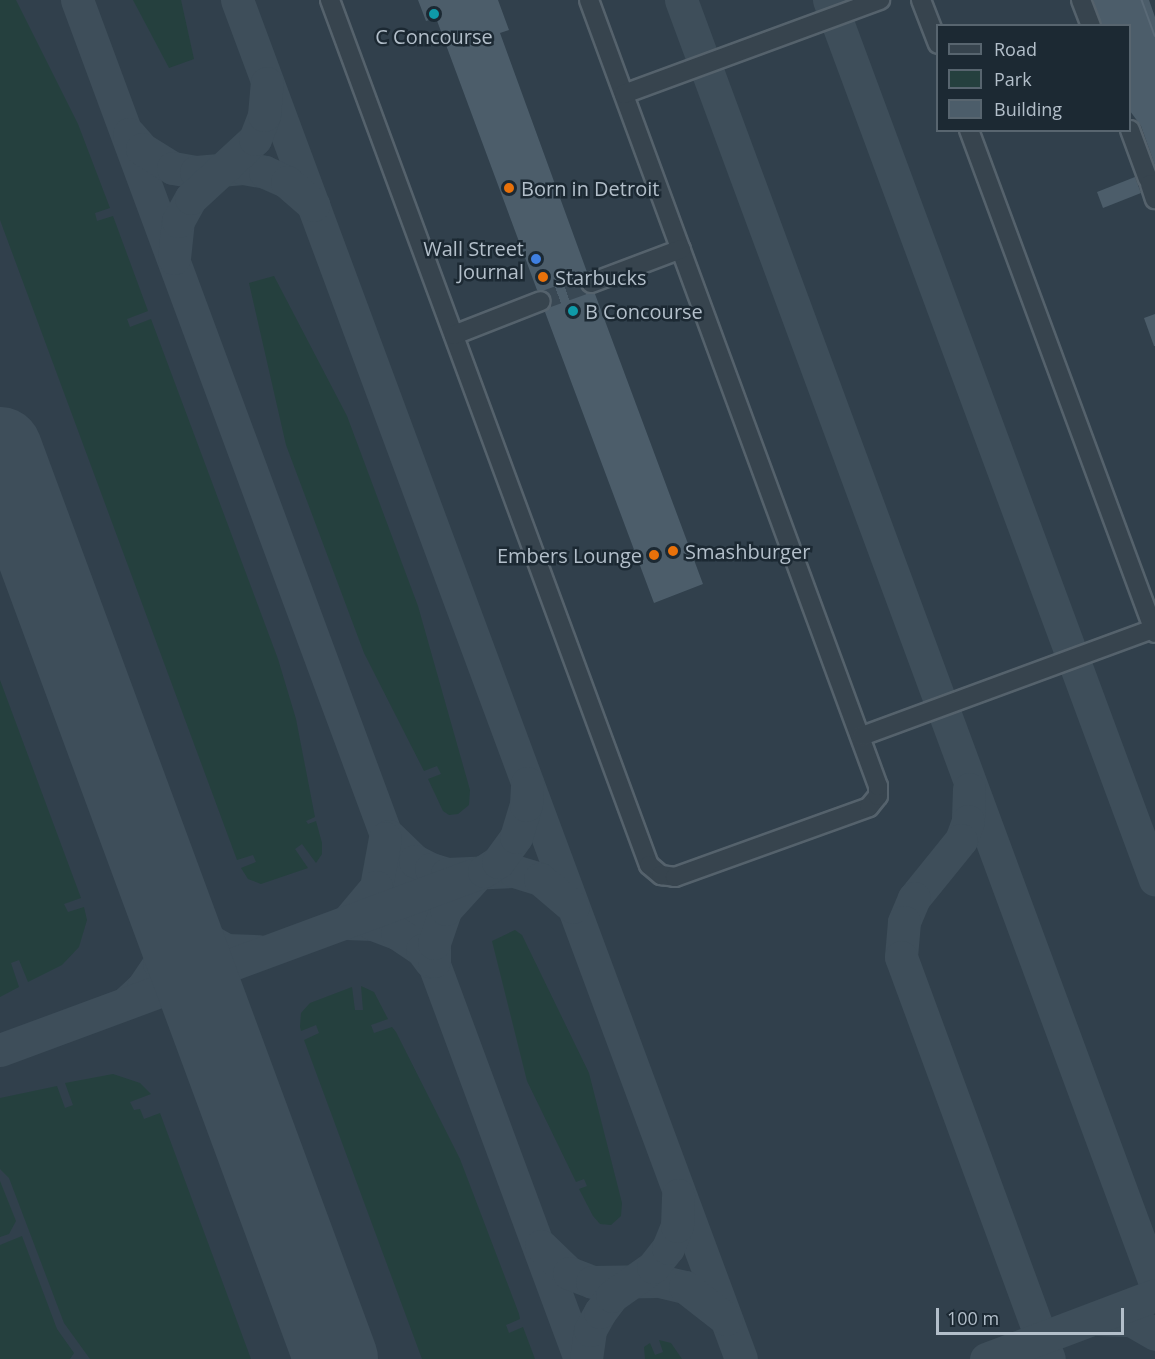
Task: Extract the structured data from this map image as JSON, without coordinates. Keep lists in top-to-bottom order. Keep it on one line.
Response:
{"places":["C Concourse","Born in Detroit","Wall Street Journal","Starbucks","B Concourse","Smashburger","Embers Lounge"],"legend":["Road","Park","Building"],"scale_bar":"100 m"}
